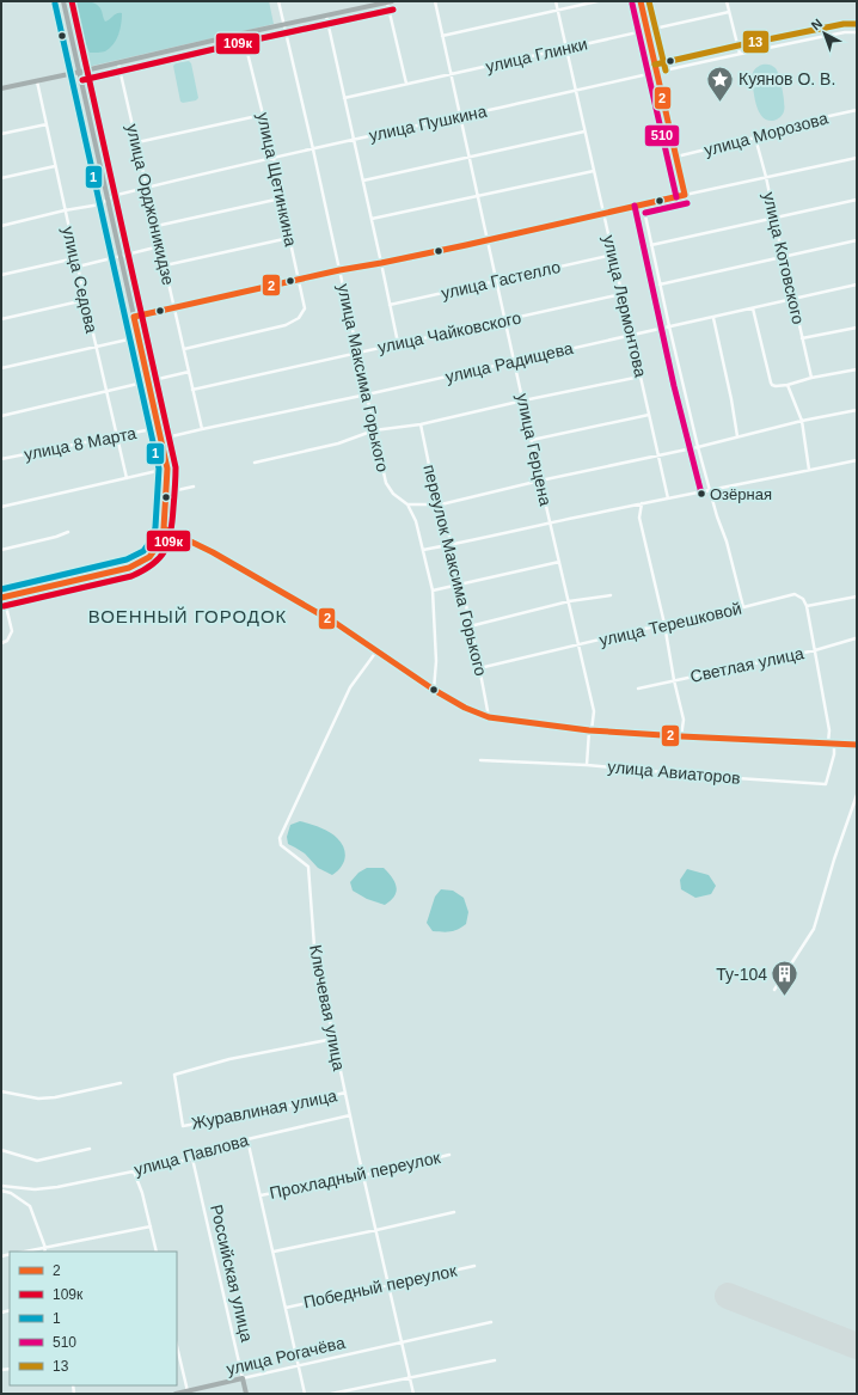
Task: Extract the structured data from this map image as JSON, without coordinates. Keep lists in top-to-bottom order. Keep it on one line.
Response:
{"streets":{"street":["улица Глинки","улица Пушкина","улица Морозова","улица Щетинкина","улица Орджоникидзе","улица Котовского","улица Седова","улица Гастелло","улица Лермонтова","улица Чайковского","улица Радищева","улица Максима Горького","улица 8 Марта","улица Герцена","переулок Максима Горького","улица Терешковой","Светлая улица","улица Авиаторов","Ключевая улица","Журавлиная улица","улица Павлова","Прохладный переулок","Российская улица","Победный переулок","улица Рогачёва"]},"crossings":[["улица Глинки","улица Лермонтова"],["улица Глинки","улица Герцена"],["улица Пушкина","улица Щетинкина"],["улица Пушкина","улица Орджоникидзе"],["улица Пушкина","улица Седова"],["улица Пушкина","улица Лермонтова"],["улица Пушкина","улица Максима Горького"],["улица Пушкина","улица Герцена"],["улица Морозова","улица Котовского"],["улица Щетинкина","улица Орджоникидзе"],["улица Орджоникидзе","улица Чайковского"],["улица Орджоникидзе","улица Радищева"],["улица Котовского","улица Радищева"],["улица Седова","улица 8 Марта"],["улица Гастелло","улица Лермонтова"],["улица Гастелло","улица Герцена"],["улица Лермонтова","улица Чайковского"],["улица Лермонтова","улица Радищева"],["улица Чайковского","улица Максима Горького"],["улица Чайковского","улица Герцена"],["улица Радищева","улица Максима Горького"],["улица Радищева","улица Герцена"],["улица Герцена","улица Терешковой"],["улица Герцена","улица Авиаторов"],["переулок Максима Горького","улица Терешковой"],["Ключевая улица","Журавлиная улица"],["Ключевая улица","улица Павлова"],["Ключевая улица","Прохладный переулок"],["Ключевая улица","Победный переулок"],["Ключевая улица","улица Рогачёва"],["улица Павлова","Российская улица"],["Российская улица","улица Рогачёва"]],"districts":["ВОЕННЫЙ ГОРОДОК"],"places":{"place":["Куянов О. В."],"other":["Озёрная"],"building":["Ту-104"]},"lines":["transit line 2","transit line 109к","transit line 13","transit line 1","transit line 510"],"legend":["2","109к","1","510","13"],"north":"top left"}
